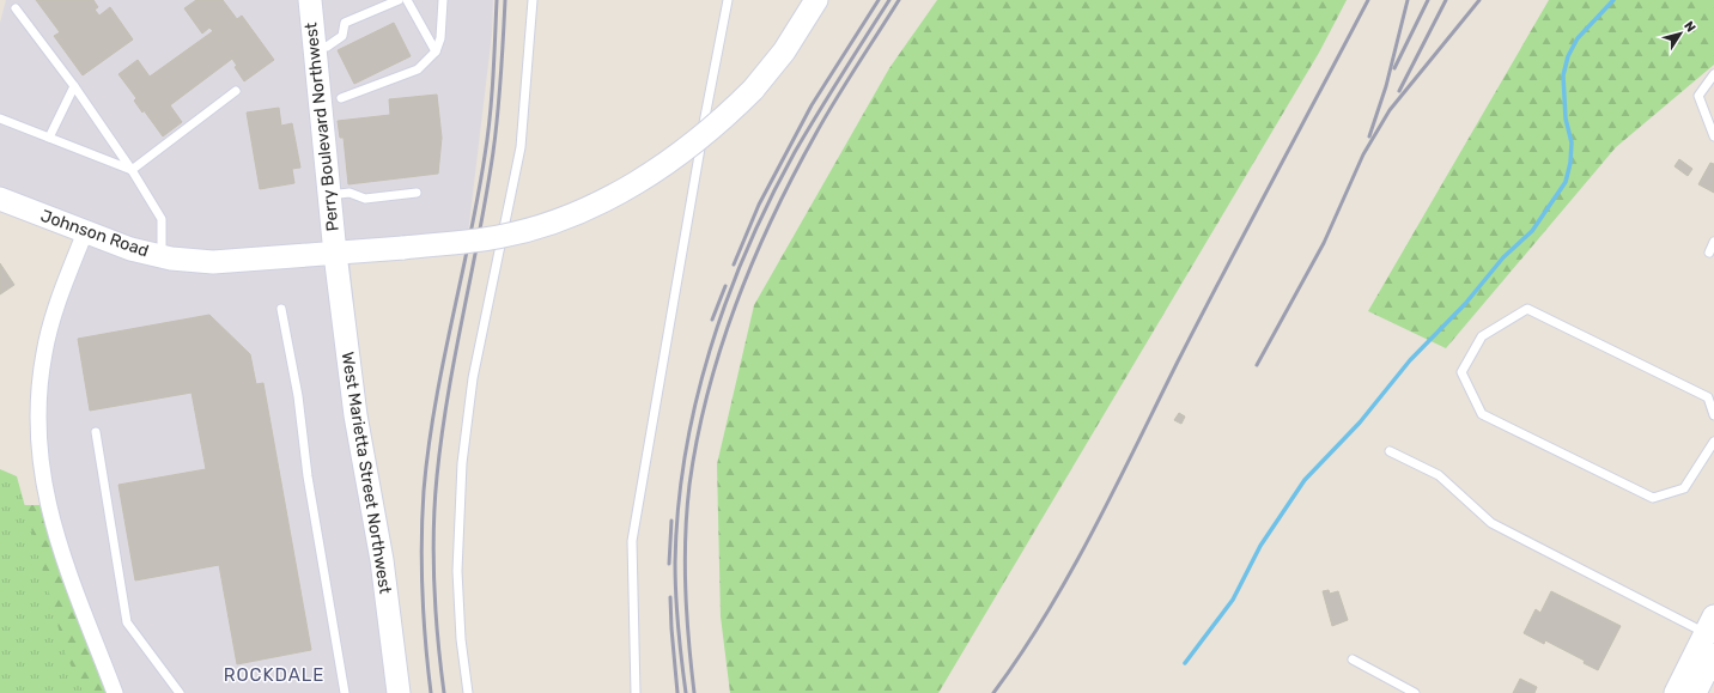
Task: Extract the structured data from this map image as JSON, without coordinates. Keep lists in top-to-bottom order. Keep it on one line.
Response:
{"streets":{"street":["Perry Boulevard Northwest","Johnson Road","West Marietta Street Northwest"]},"crossings":[["Perry Boulevard Northwest","Johnson Road"],["Perry Boulevard Northwest","West Marietta Street Northwest"],["Johnson Road","West Marietta Street Northwest"]],"districts":["ROCKDALE"],"north":"top right"}
